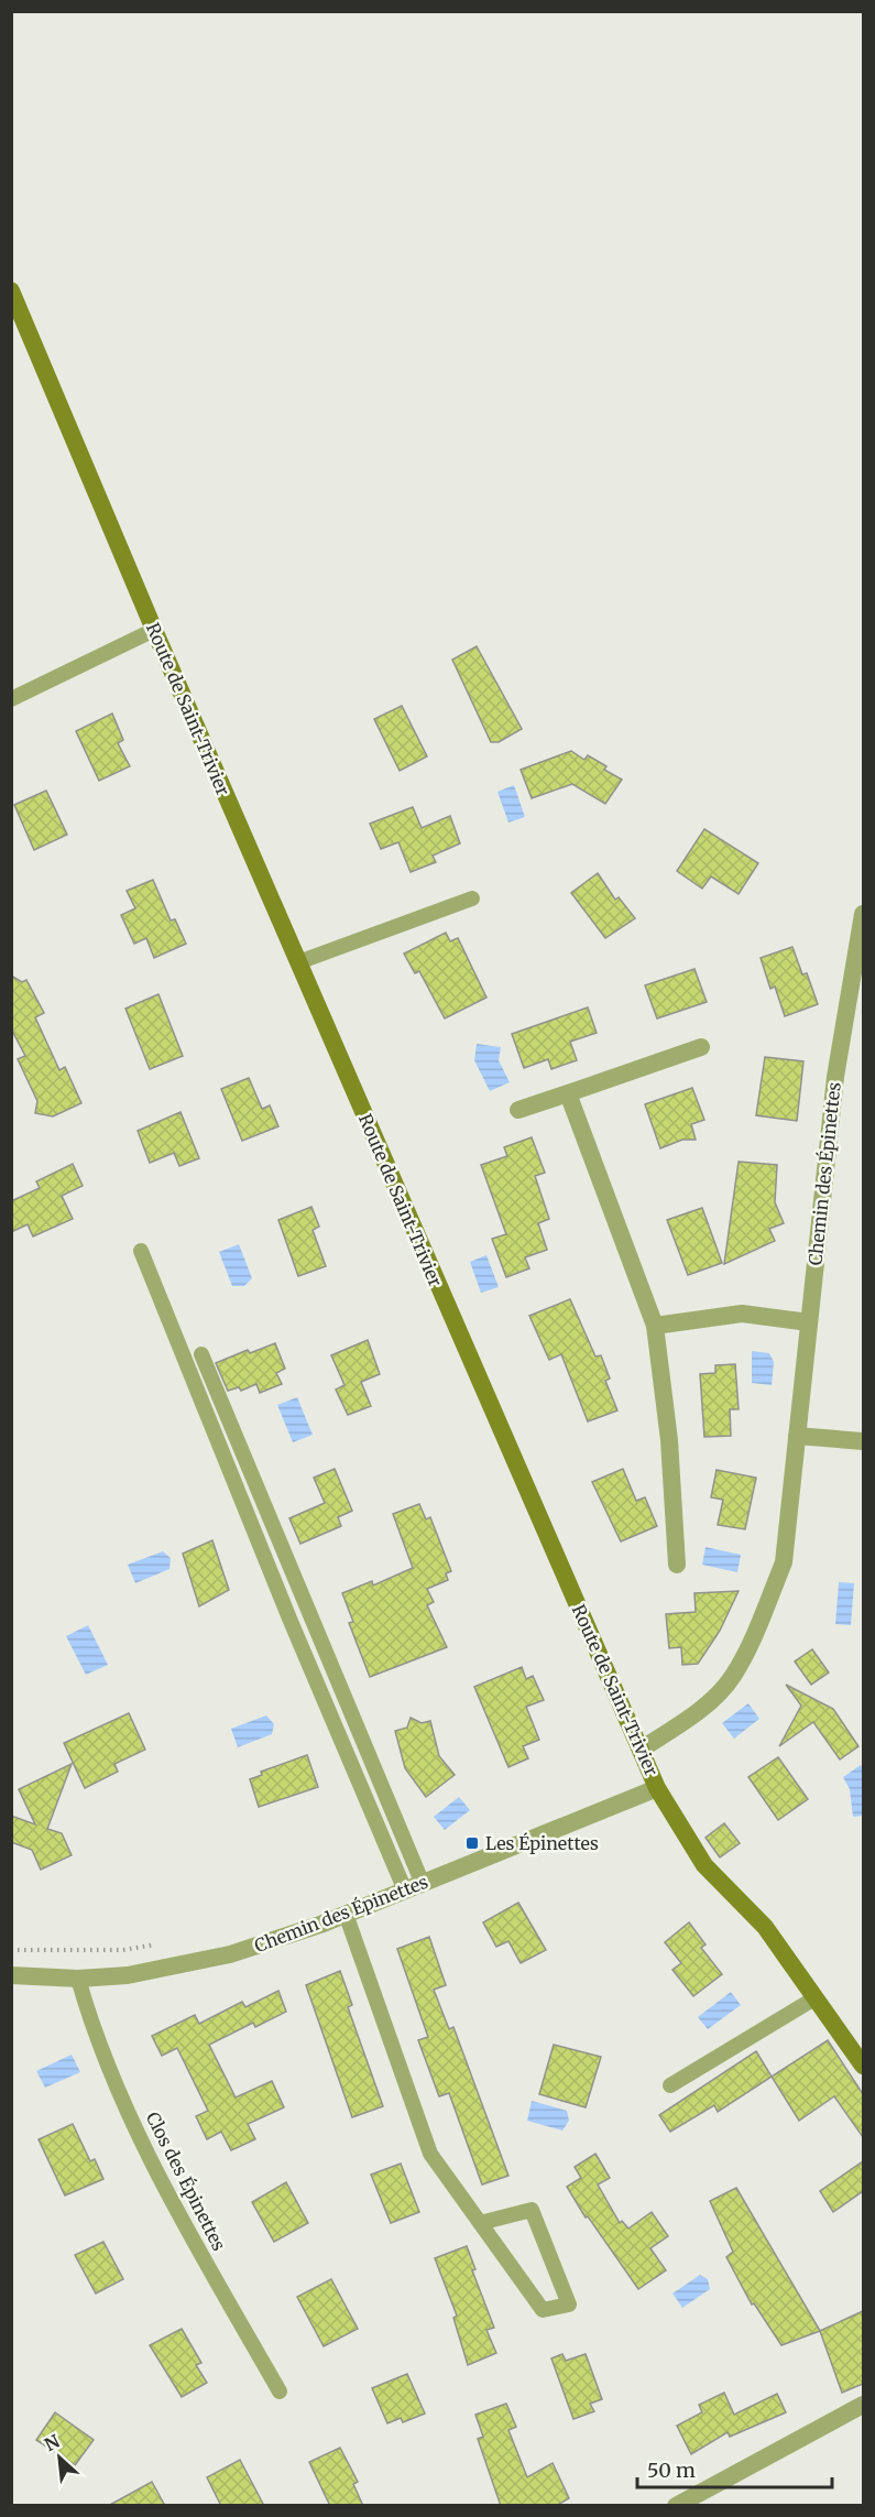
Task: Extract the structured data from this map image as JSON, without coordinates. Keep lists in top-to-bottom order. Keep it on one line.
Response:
{"streets":{"main road":["Route de Saint-Trivier"],"street":["Chemin des Épinettes"],"lane":["Clos des Épinettes"]},"crossings":[["Route de Saint-Trivier","Chemin des Épinettes"],["Chemin des Épinettes","Clos des Épinettes"]],"places":{"transit":["Les Épinettes"]},"scale_bar":"50 m","north":"top left"}
